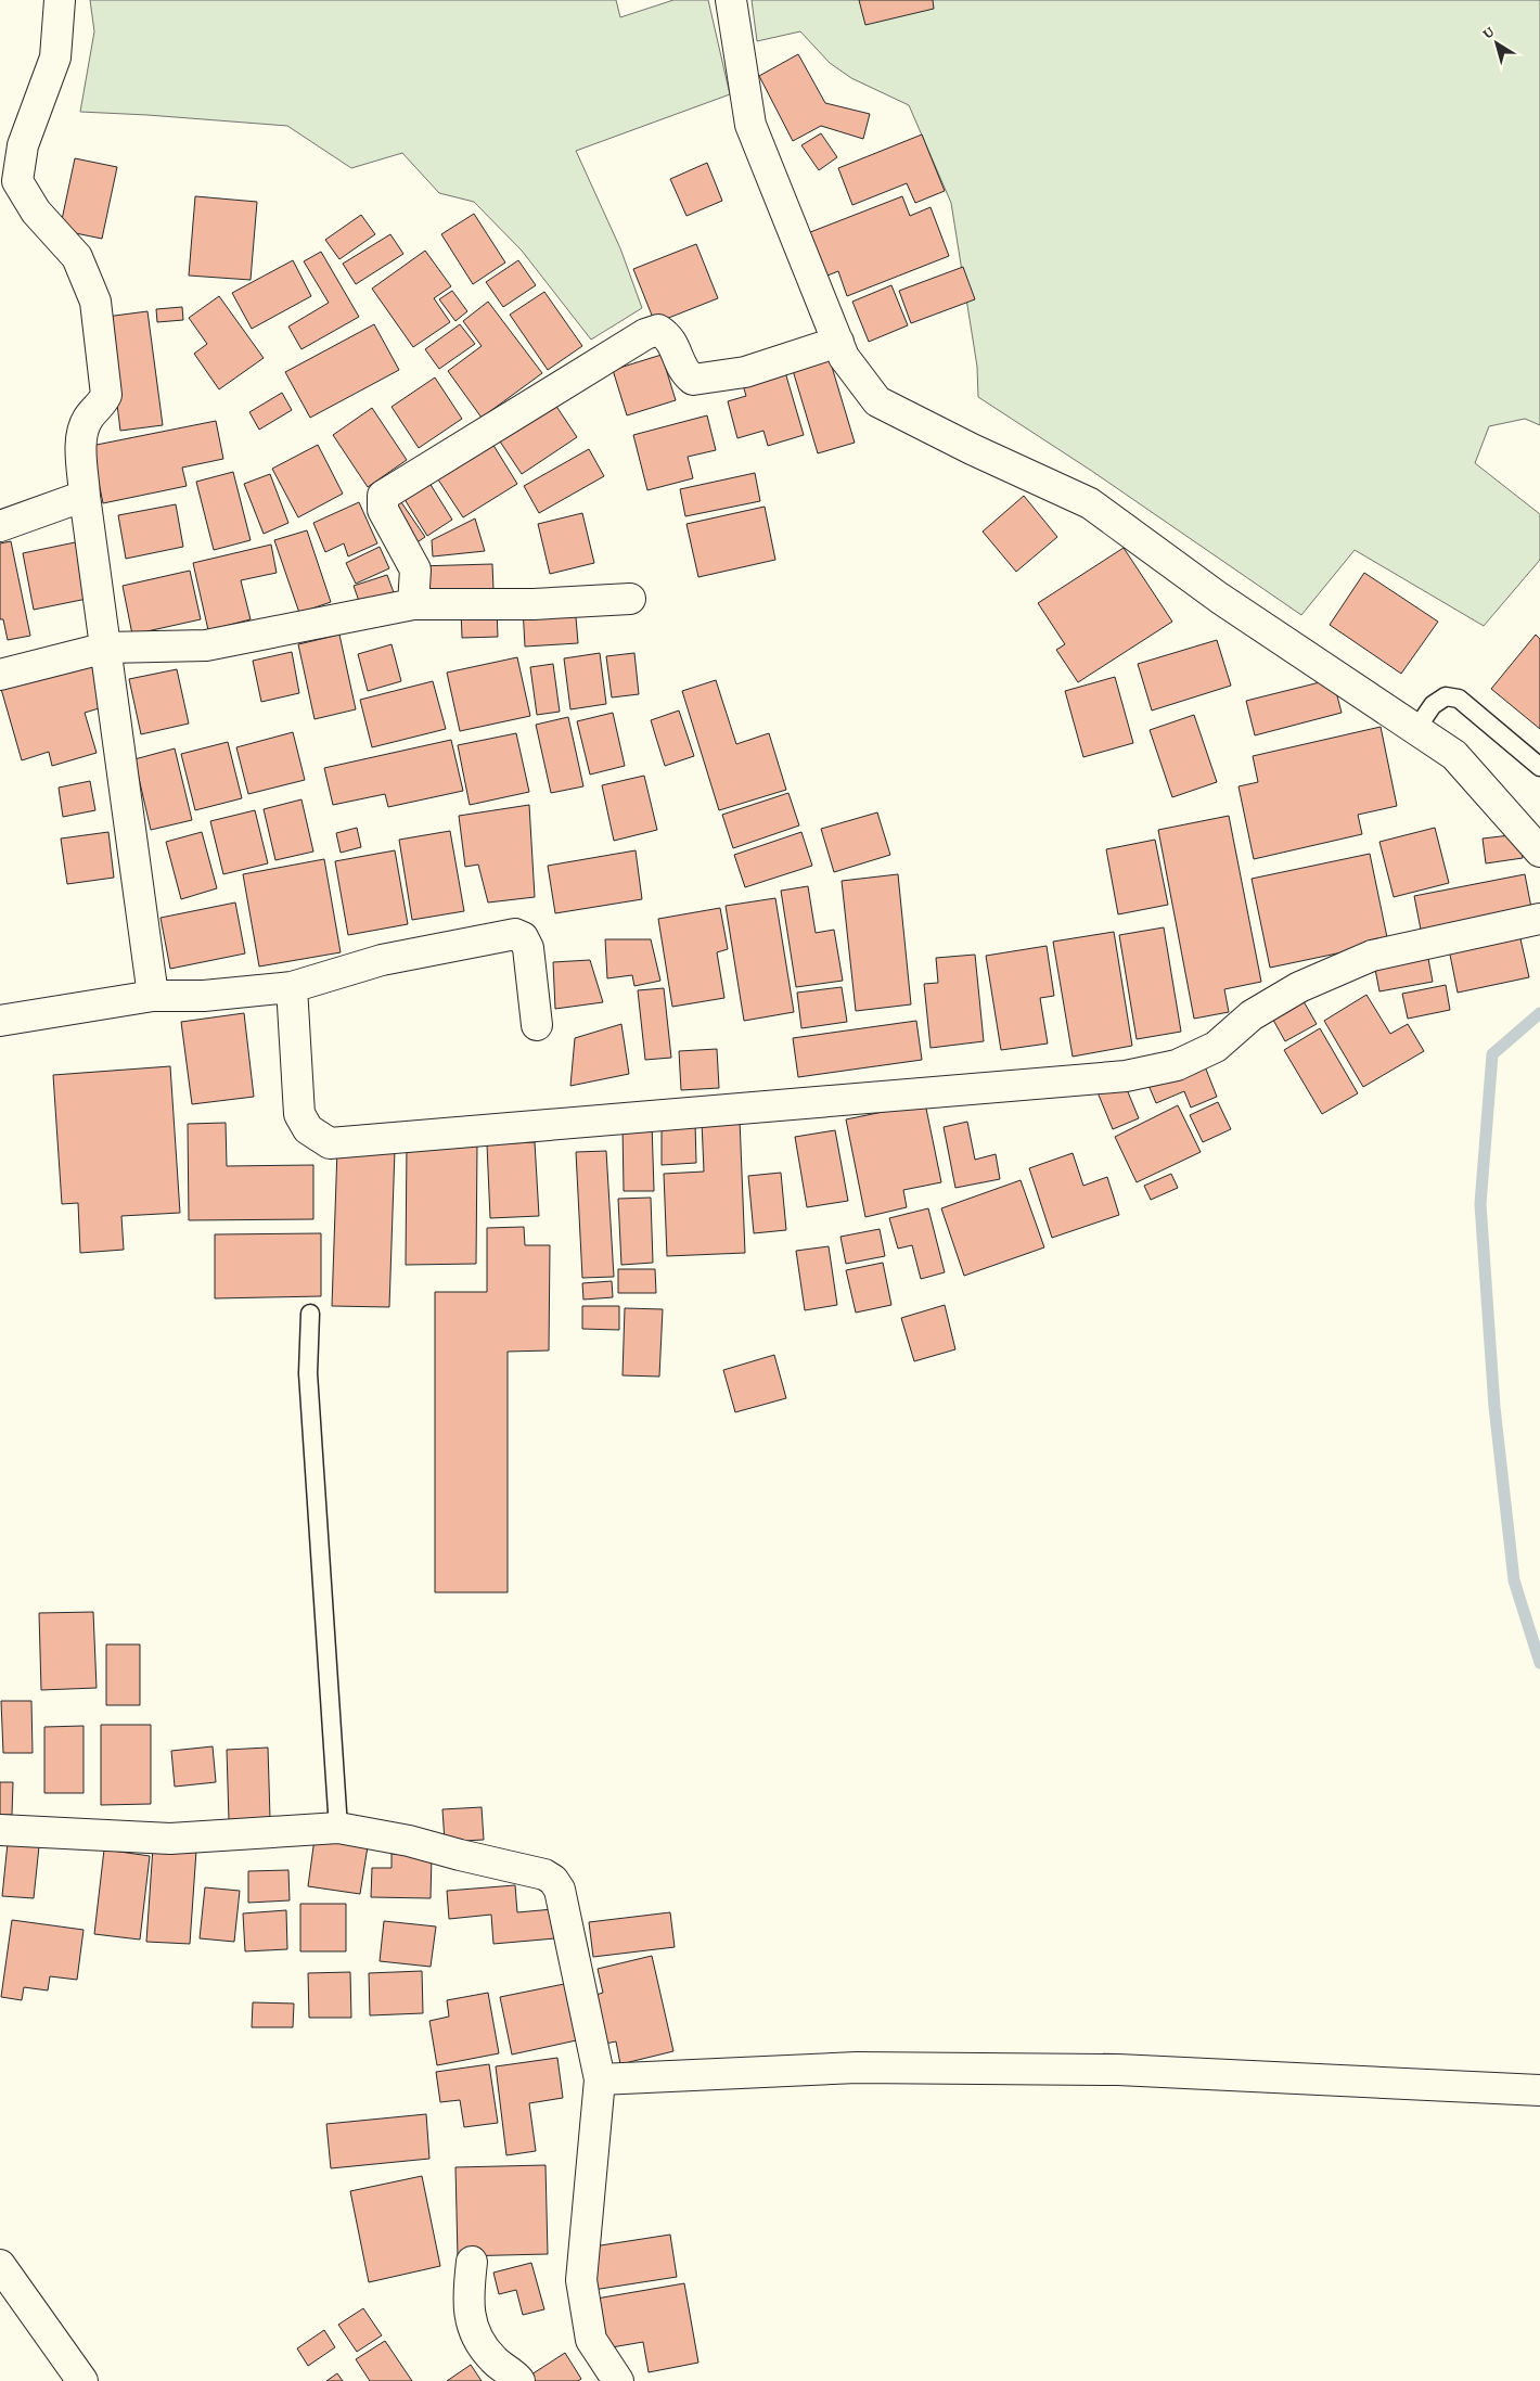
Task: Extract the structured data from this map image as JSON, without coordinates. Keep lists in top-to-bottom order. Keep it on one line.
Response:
{"north":"top left"}
